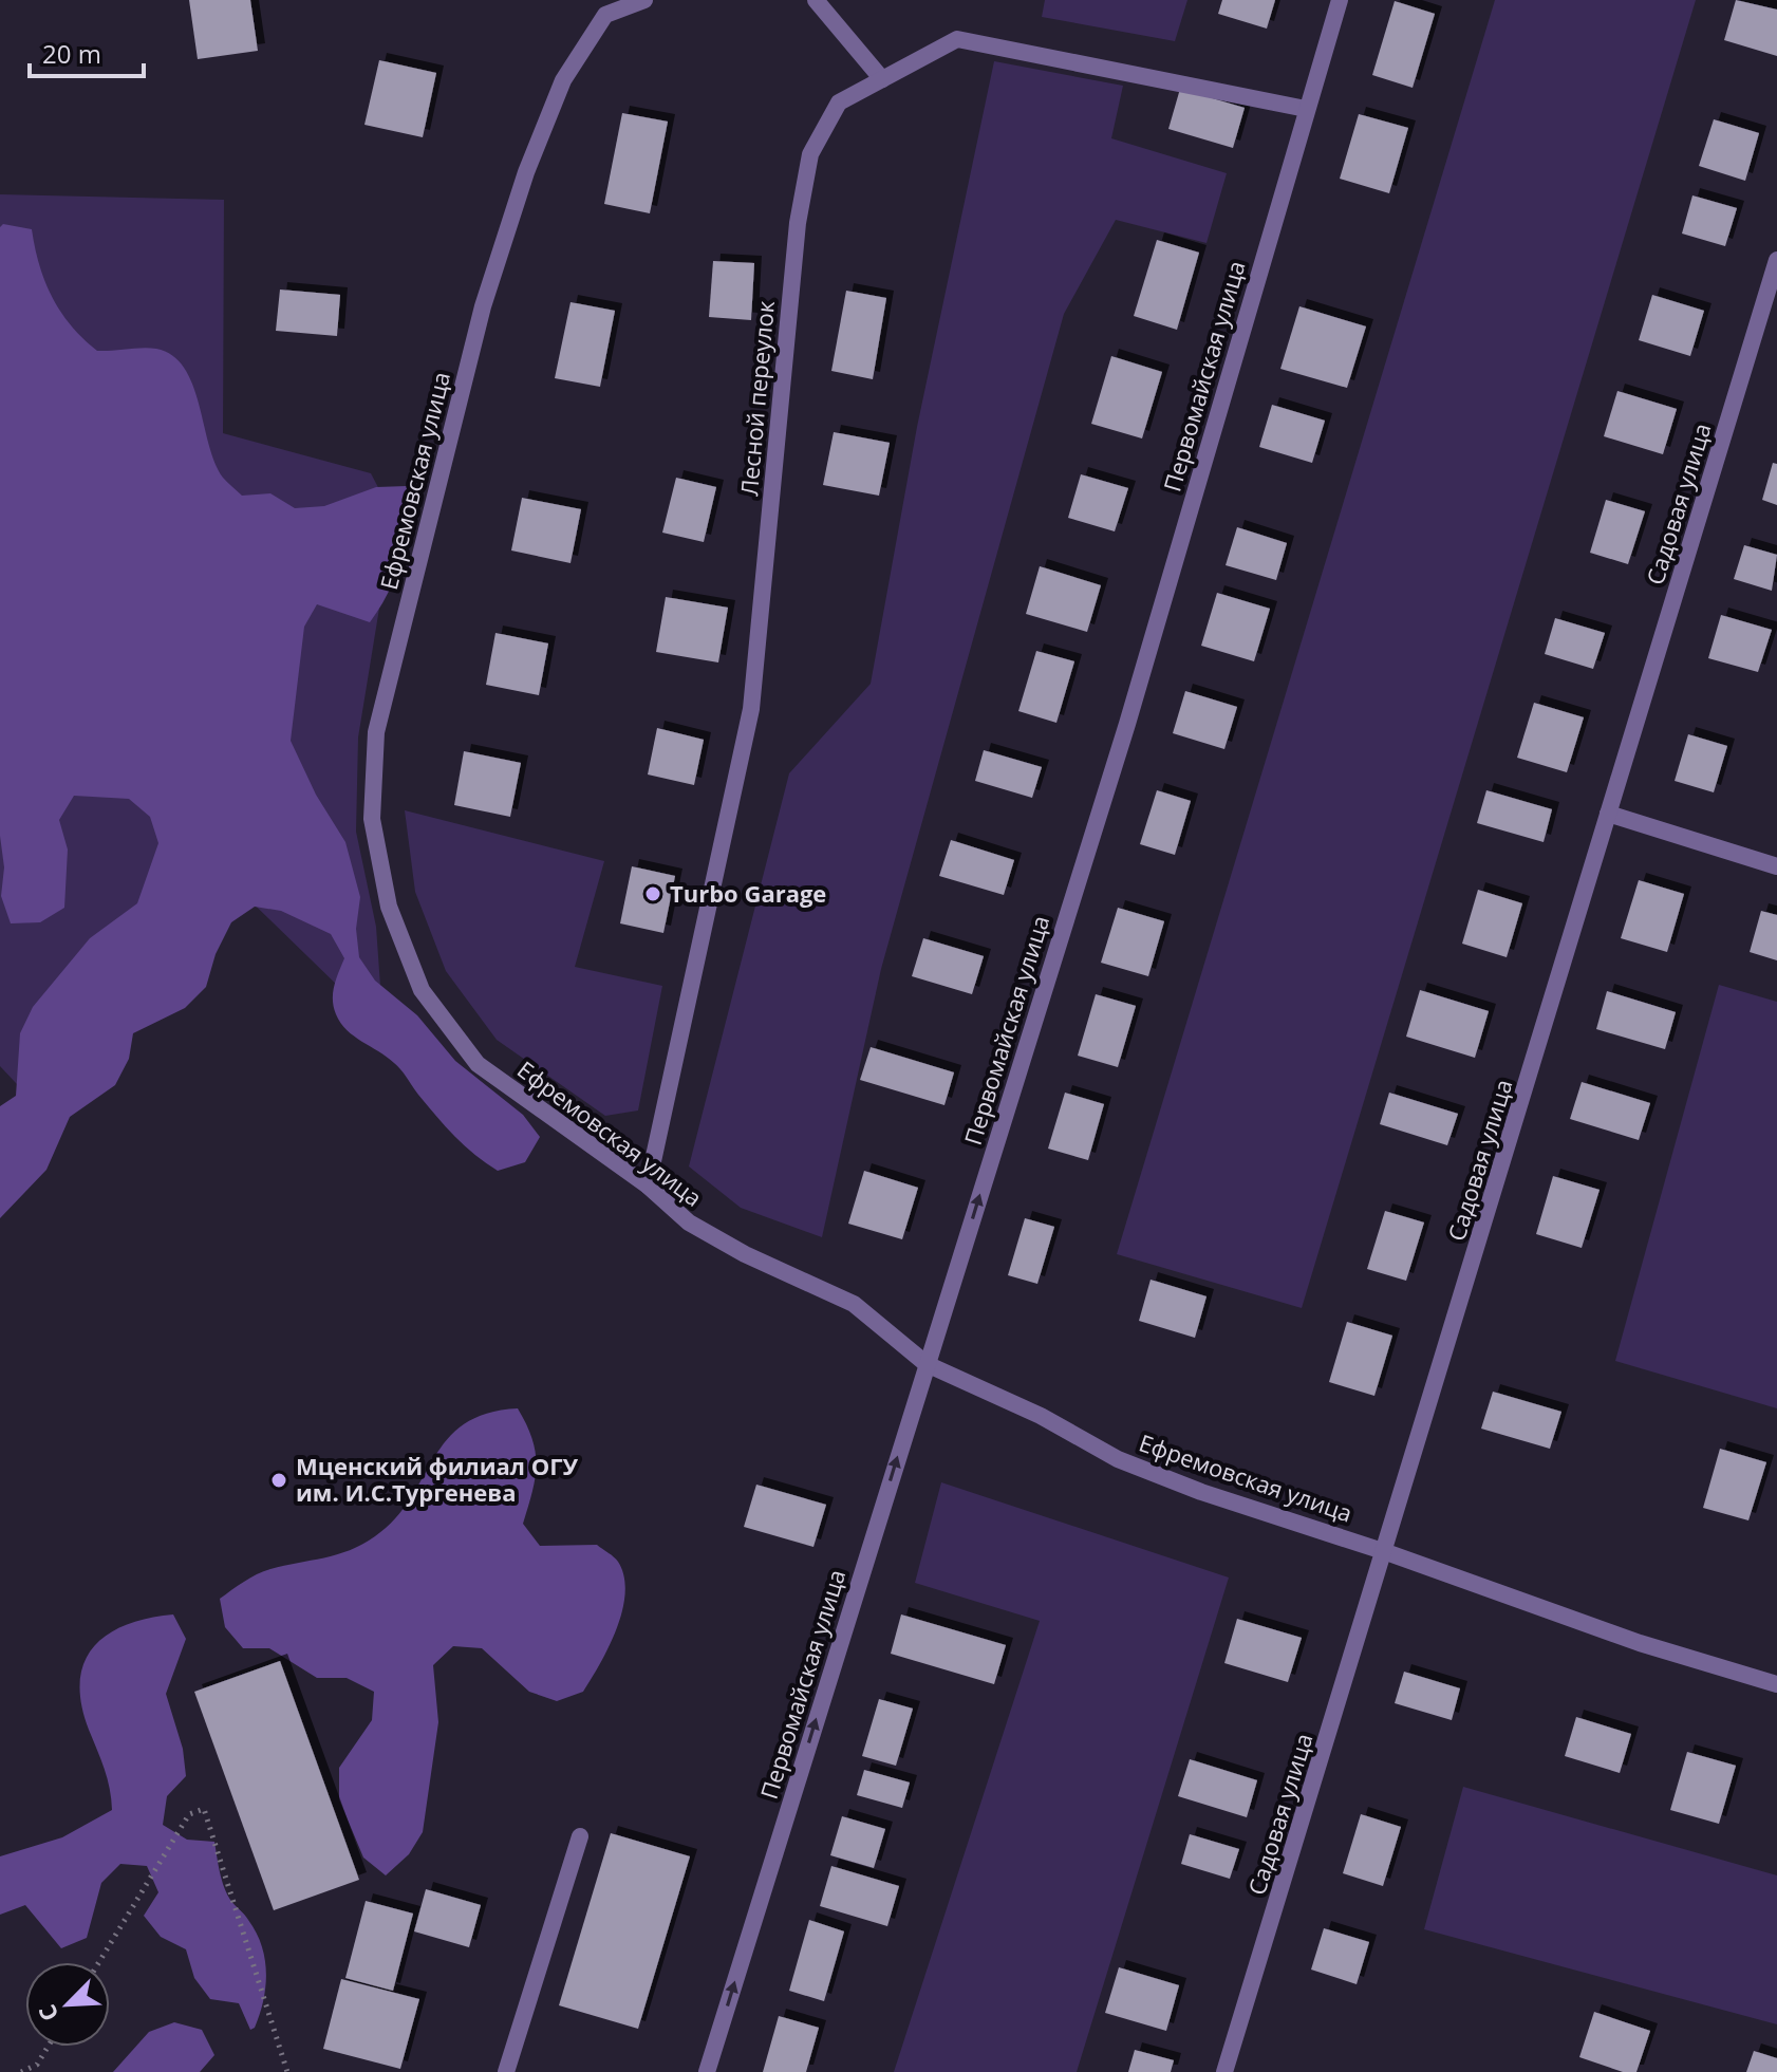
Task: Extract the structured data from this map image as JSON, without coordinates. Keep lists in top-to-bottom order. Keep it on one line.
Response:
{"streets":{"street":["Первомайская улица","Лесной переулок","Ефремовская улица","Садовая улица"]},"crossings":[["Первомайская улица","Лесной переулок"],["Первомайская улица","Ефремовская улица"],["Лесной переулок","Ефремовская улица"],["Ефремовская улица","Садовая улица"]],"one_way":["Первомайская улица"],"places":["Turbo Garage","Мценский филиал ОГУ им. И.С.Тургенева"],"scale_bar":"20 m","north":"bottom left"}
